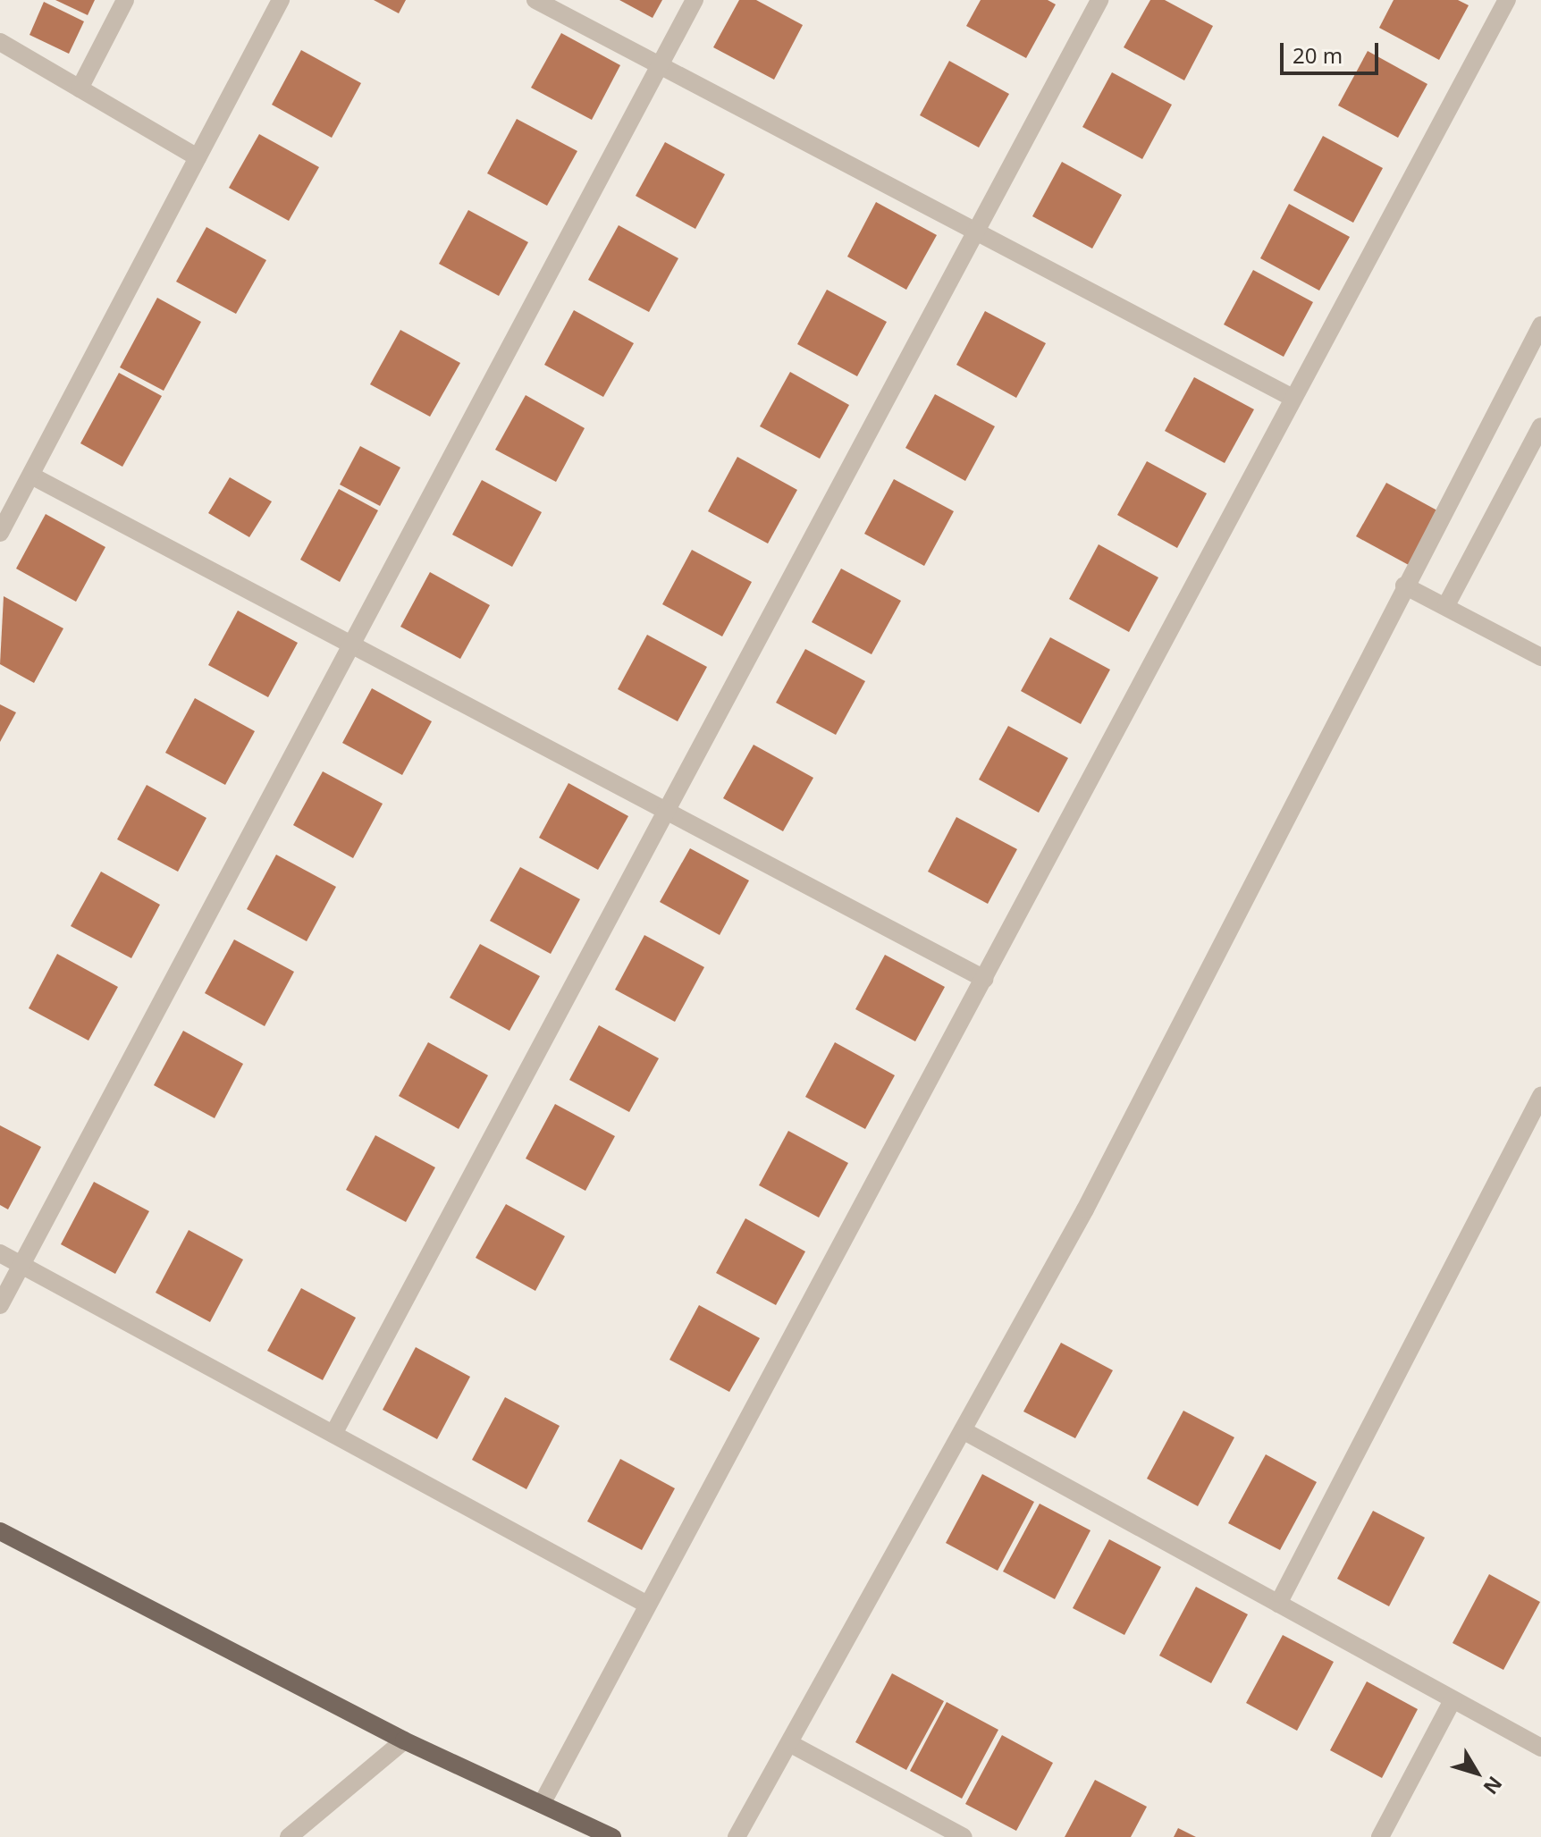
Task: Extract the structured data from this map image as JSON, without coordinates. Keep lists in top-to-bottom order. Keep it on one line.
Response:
{"scale_bar":"20 m","north":"bottom right"}
